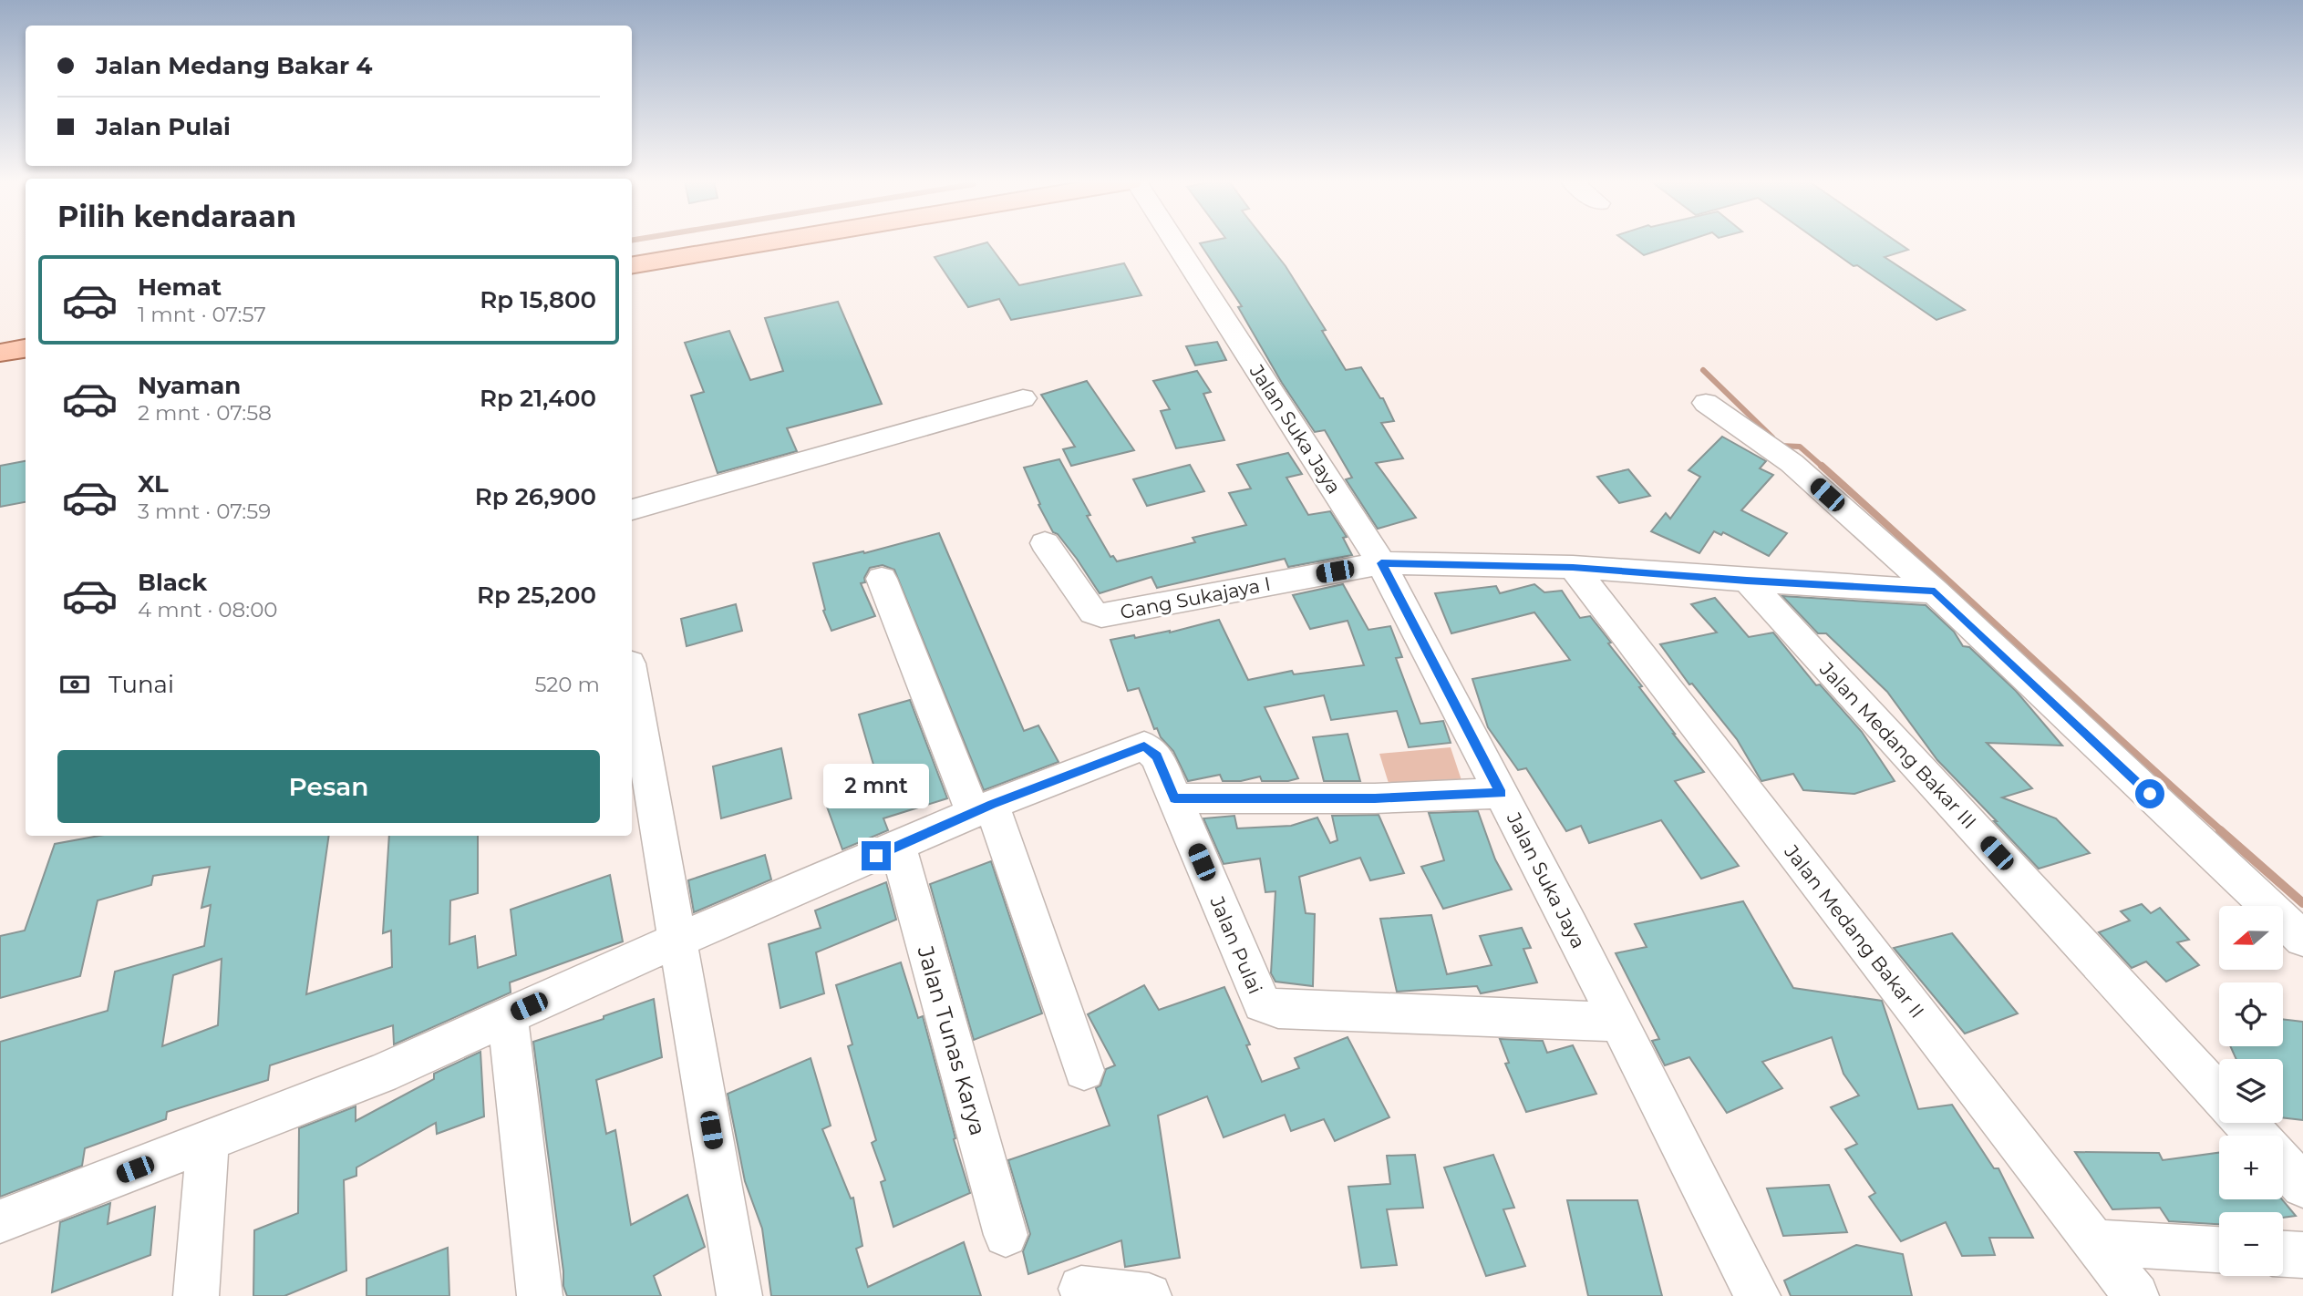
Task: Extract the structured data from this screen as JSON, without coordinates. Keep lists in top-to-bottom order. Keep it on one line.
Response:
{"streets":{"street":["Jalan Suka Jaya","Gang Sukajaya I","Jalan Medang Bakar III","Jalan Medang Bakar II","Jalan Pulai","Jalan Tunas Karya"]},"crossings":[["Jalan Suka Jaya","Gang Sukajaya I"],["Jalan Suka Jaya","Jalan Pulai"],["Jalan Pulai","Jalan Tunas Karya"]],"north":"left","page":{"banner":["Jalan Medang Bakar 4","Jalan Pulai"],"heading":"Pilih kendaraan","list":[{"name":"Hemat","note":"1 mnt · 07:57","value":"Rp 15,800"},{"name":"Nyaman","note":"2 mnt · 07:58","value":"Rp 21,400"},{"name":"XL","note":"3 mnt · 07:59","value":"Rp 26,900"},{"name":"Black","note":"4 mnt · 08:00","value":"Rp 25,200"}],"pay":["Tunai","520 m"],"buttons":"Pesan","bubble":"2 mnt","map_buttons":["+","−"]}}
